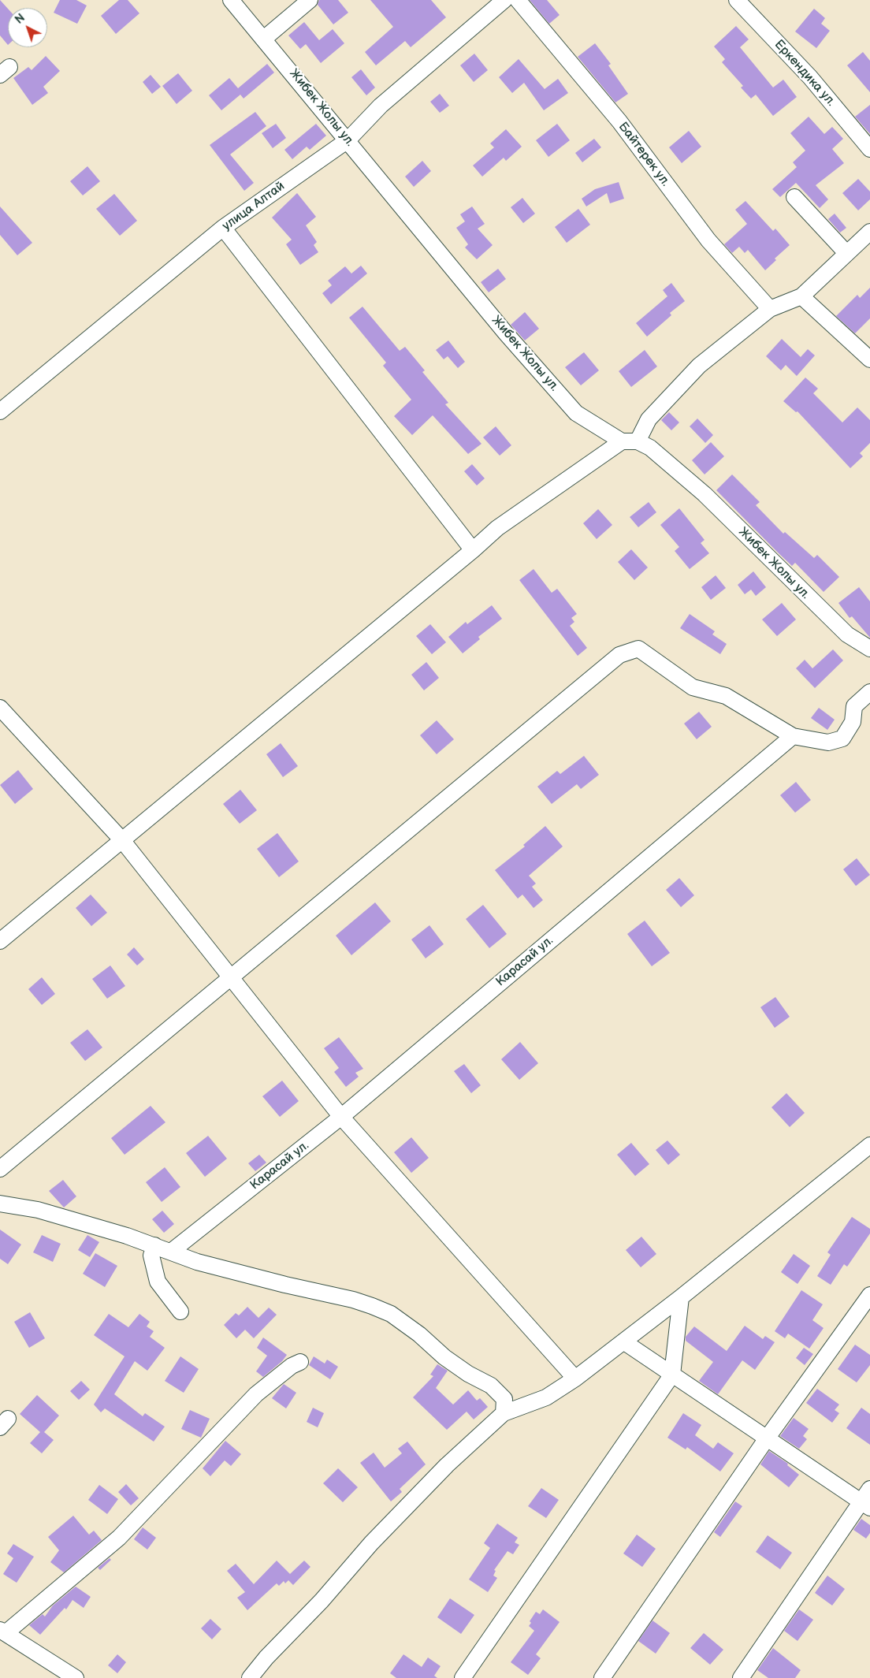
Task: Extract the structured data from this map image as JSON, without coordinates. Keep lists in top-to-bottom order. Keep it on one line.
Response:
{"streets":{"street":["Еркендика ул.","Жибек Жолы ул.","Байтерек ул.","улица Алтай","Карасай ул."]},"crossings":[["Жибек Жолы ул.","улица Алтай"]],"north":"top left"}
